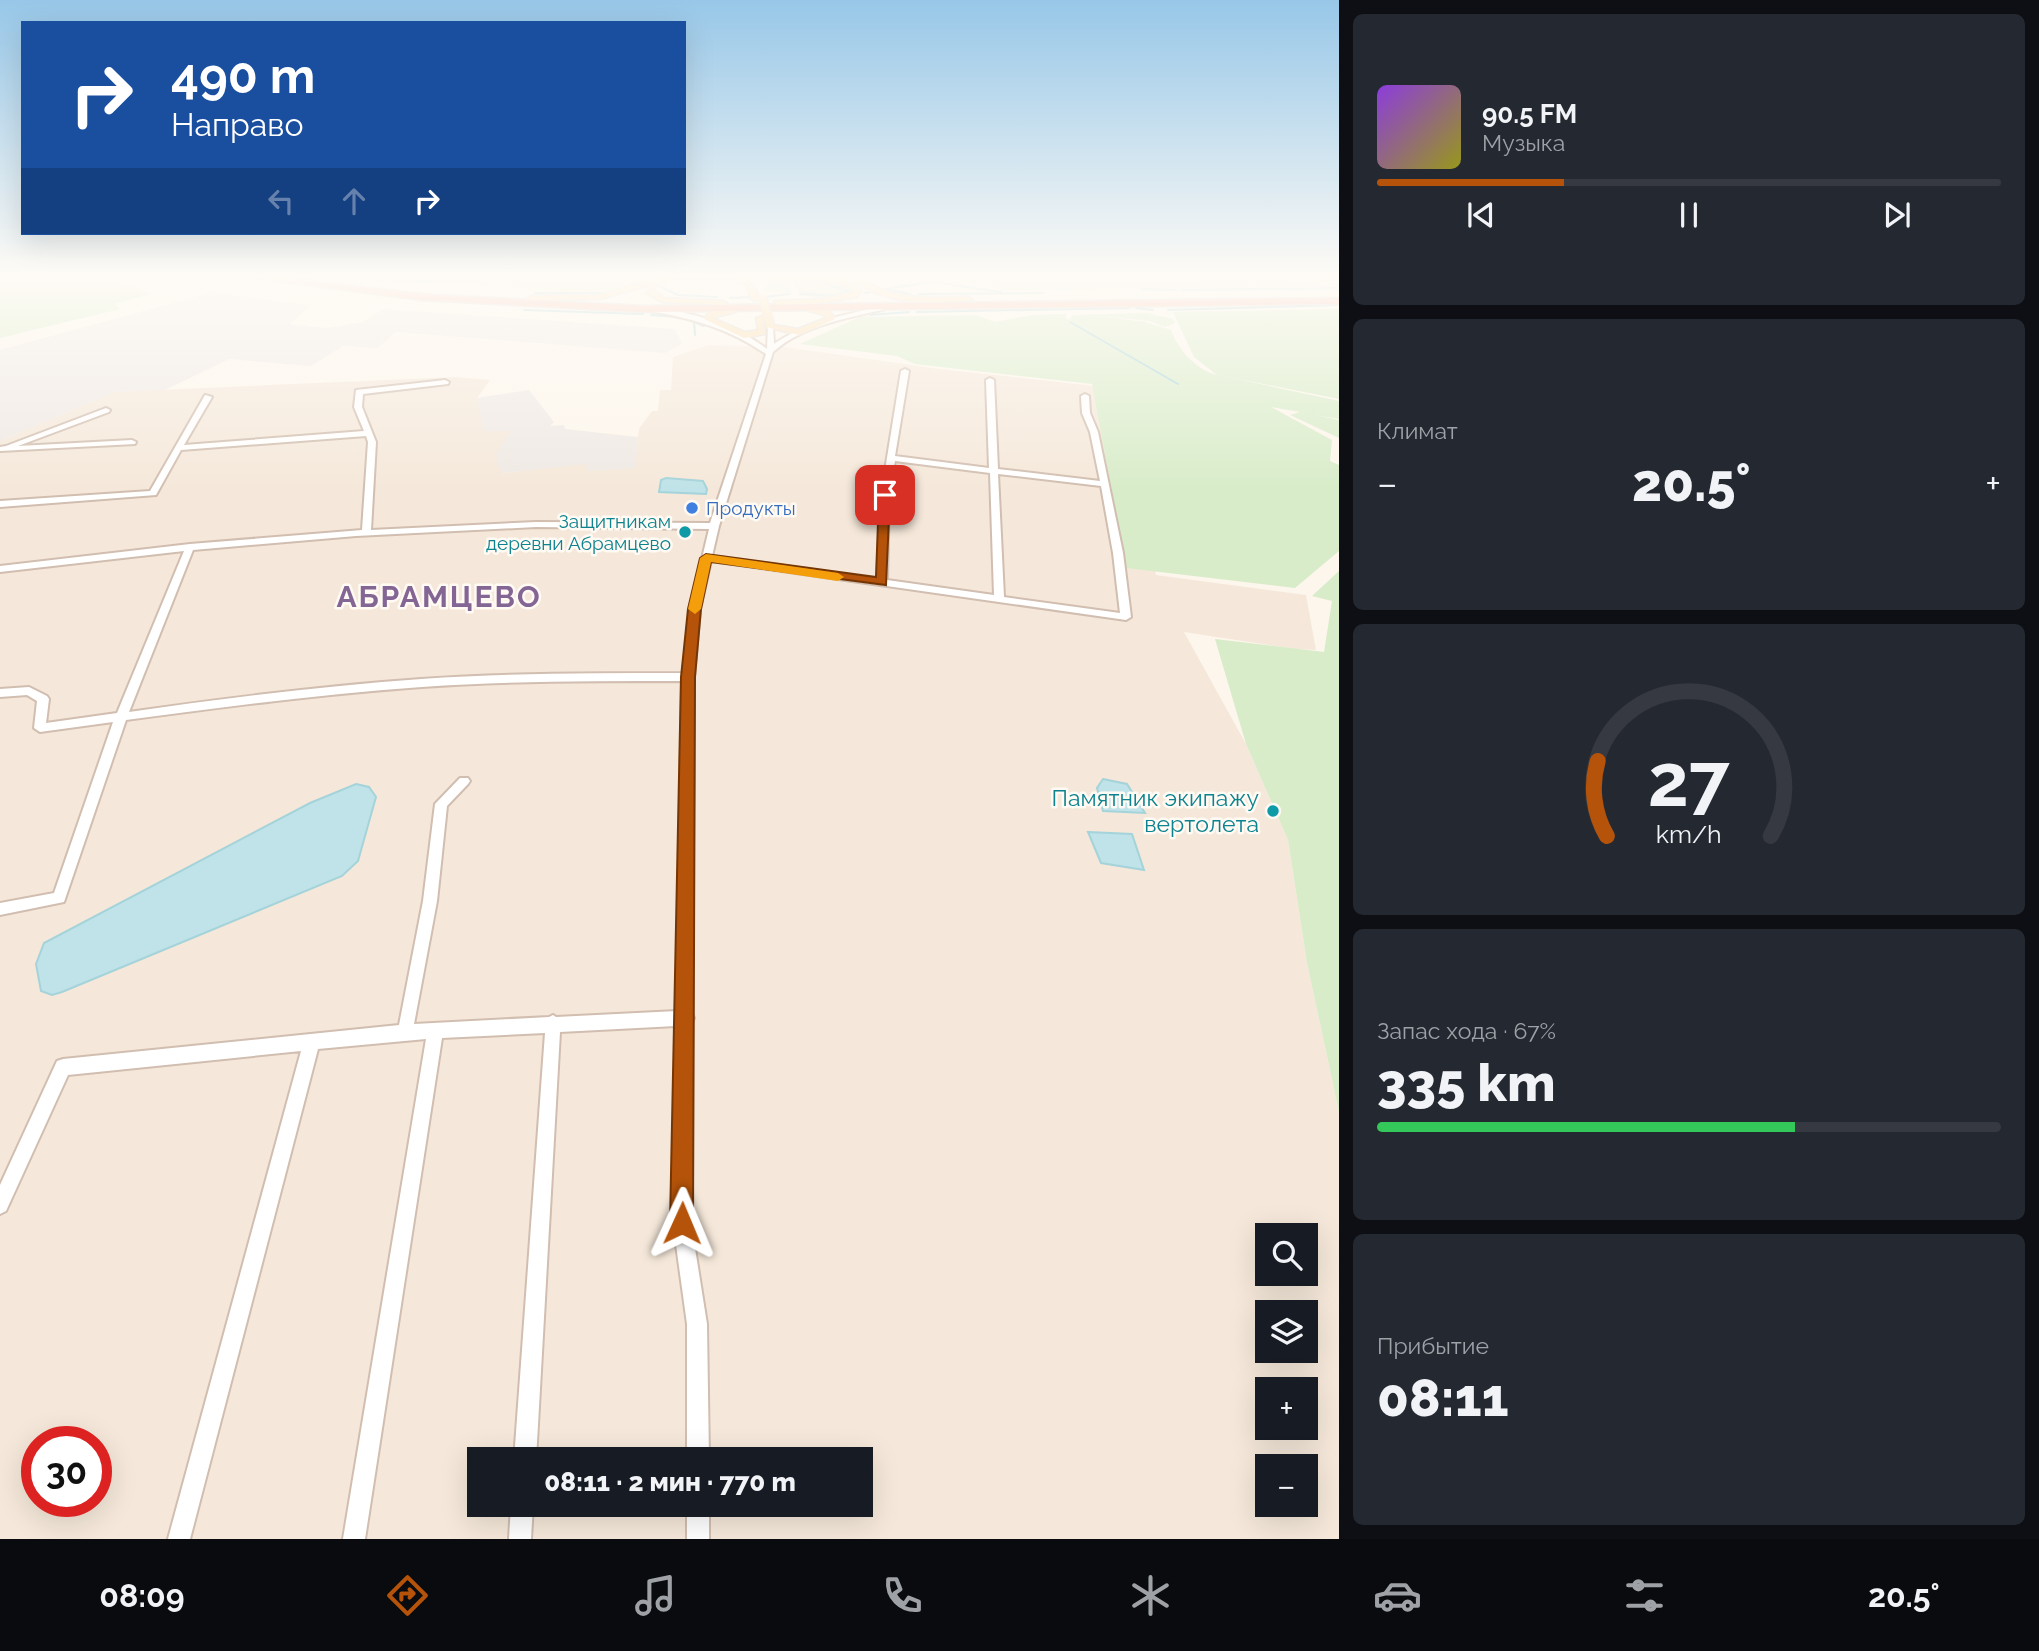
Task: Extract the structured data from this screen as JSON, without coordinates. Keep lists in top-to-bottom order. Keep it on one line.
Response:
{"districts":["АБРАМЦЕВО"],"places":["Продукты","Защитникам деревни Абрамцево","Памятник экипажу вертолета"],"page":{"turn":["490 m","Направо"],"song":["90.5 FM","Музыка"],"tile":["Климат",["Запас хода · 67%","335 km"],["Прибытие","08:11"]],"heat":["−","20.5°","+"],"map_buttons":["+","−"],"limit":"30","trip":"08:11 · 2 мин · 770 m","tabs":["08:09","20.5°"],"gauge":["27","km/h"]}}
